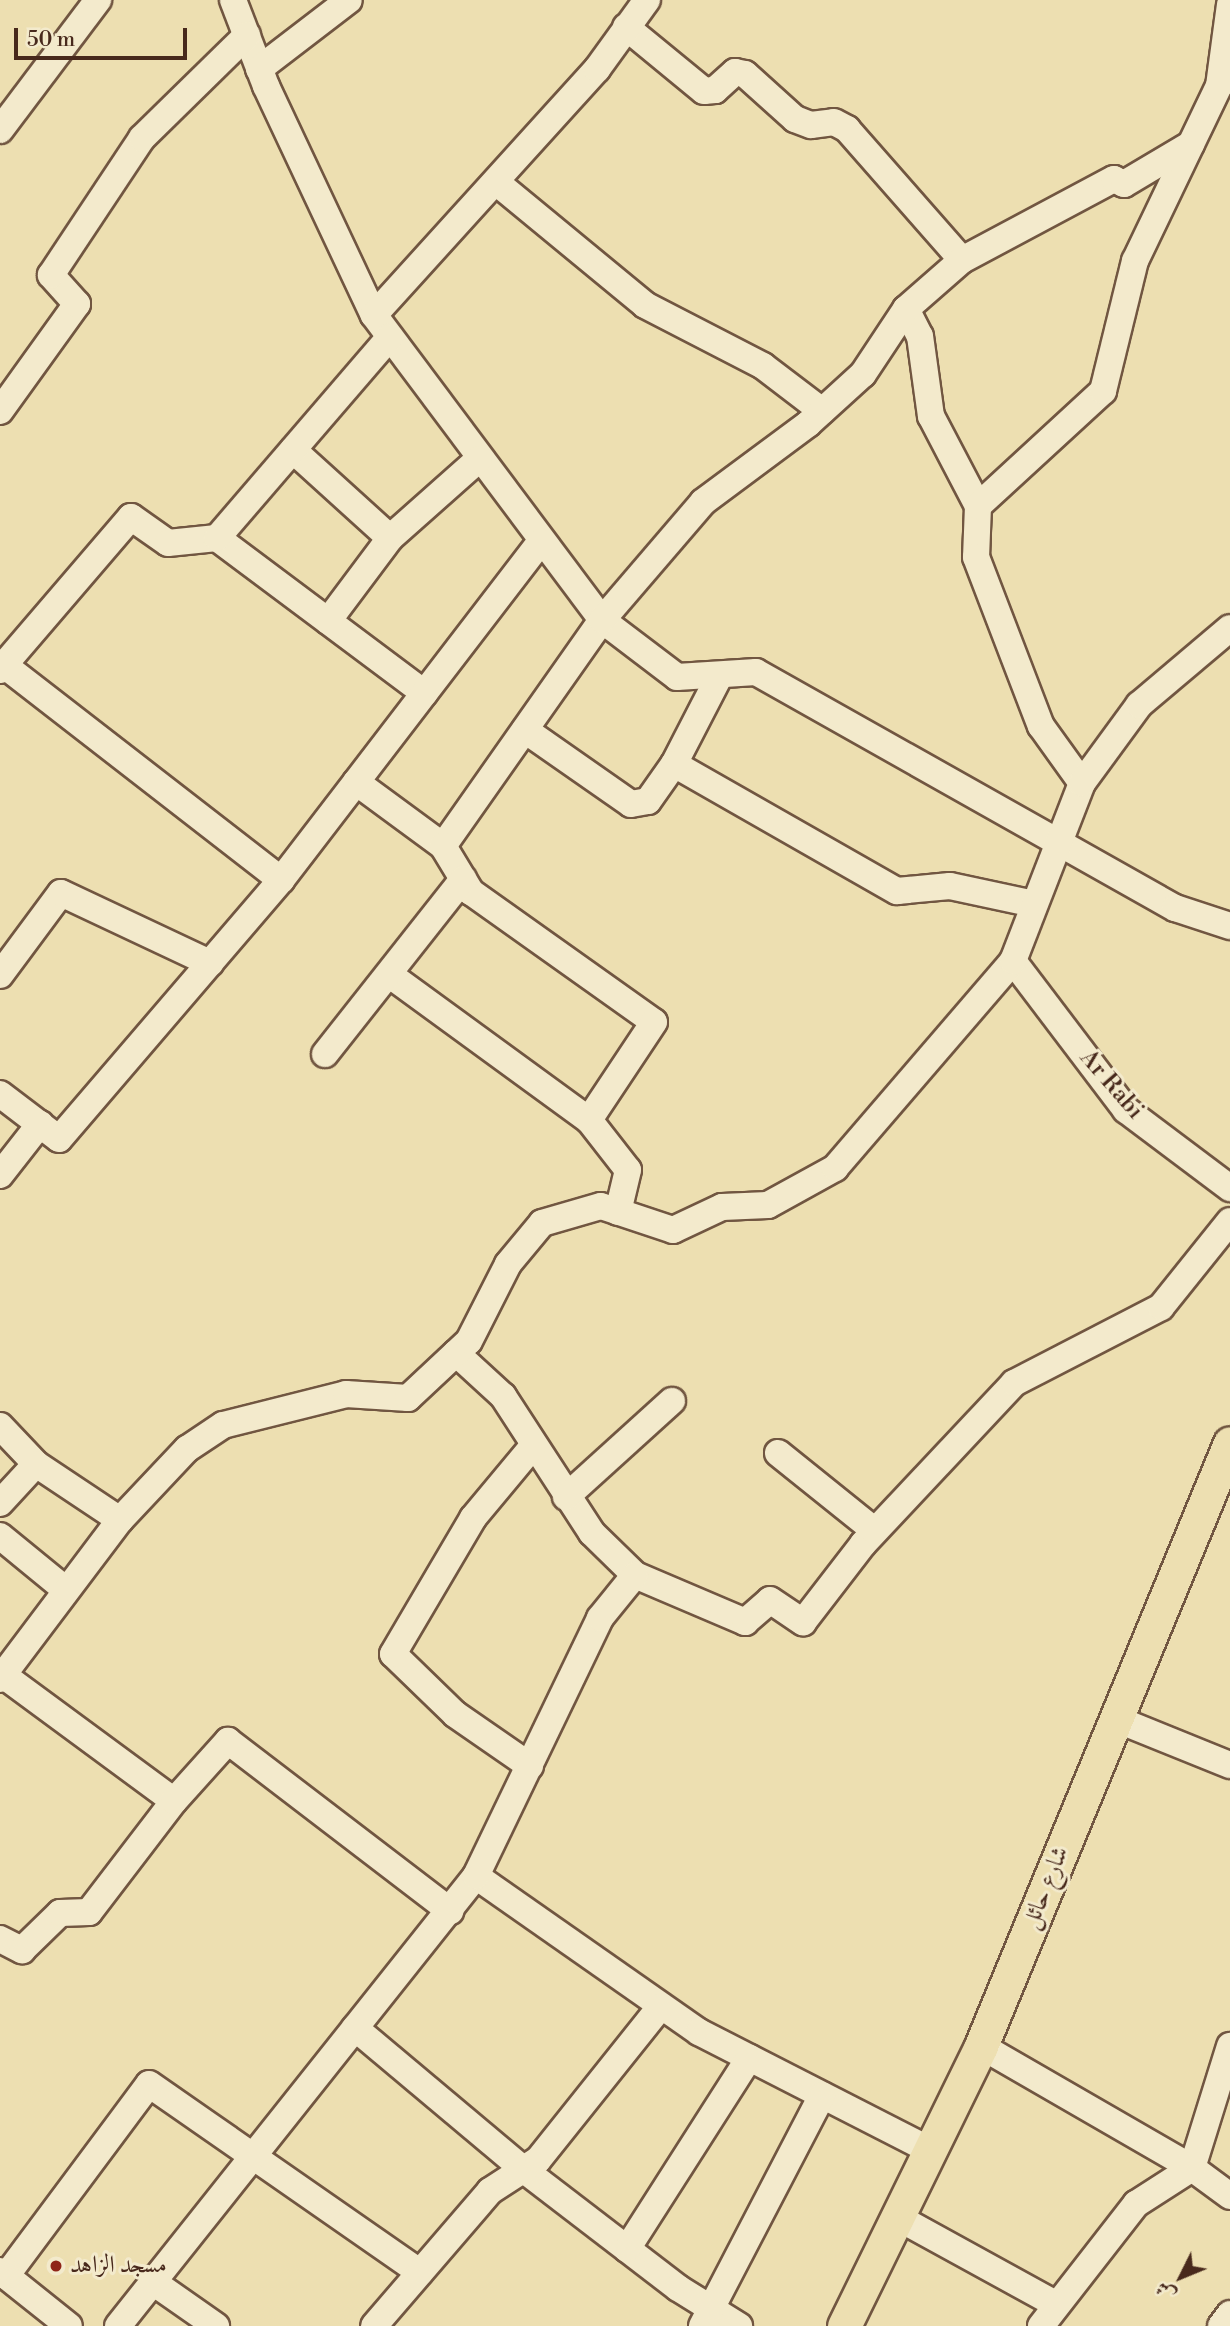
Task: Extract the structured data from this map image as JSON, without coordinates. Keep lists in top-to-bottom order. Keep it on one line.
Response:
{"streets":{"main road":["شارع حائل"],"street":["Ar Rabi"]},"places":["مسجد الزاهد"],"scale_bar":"50 m","north":"bottom left"}
